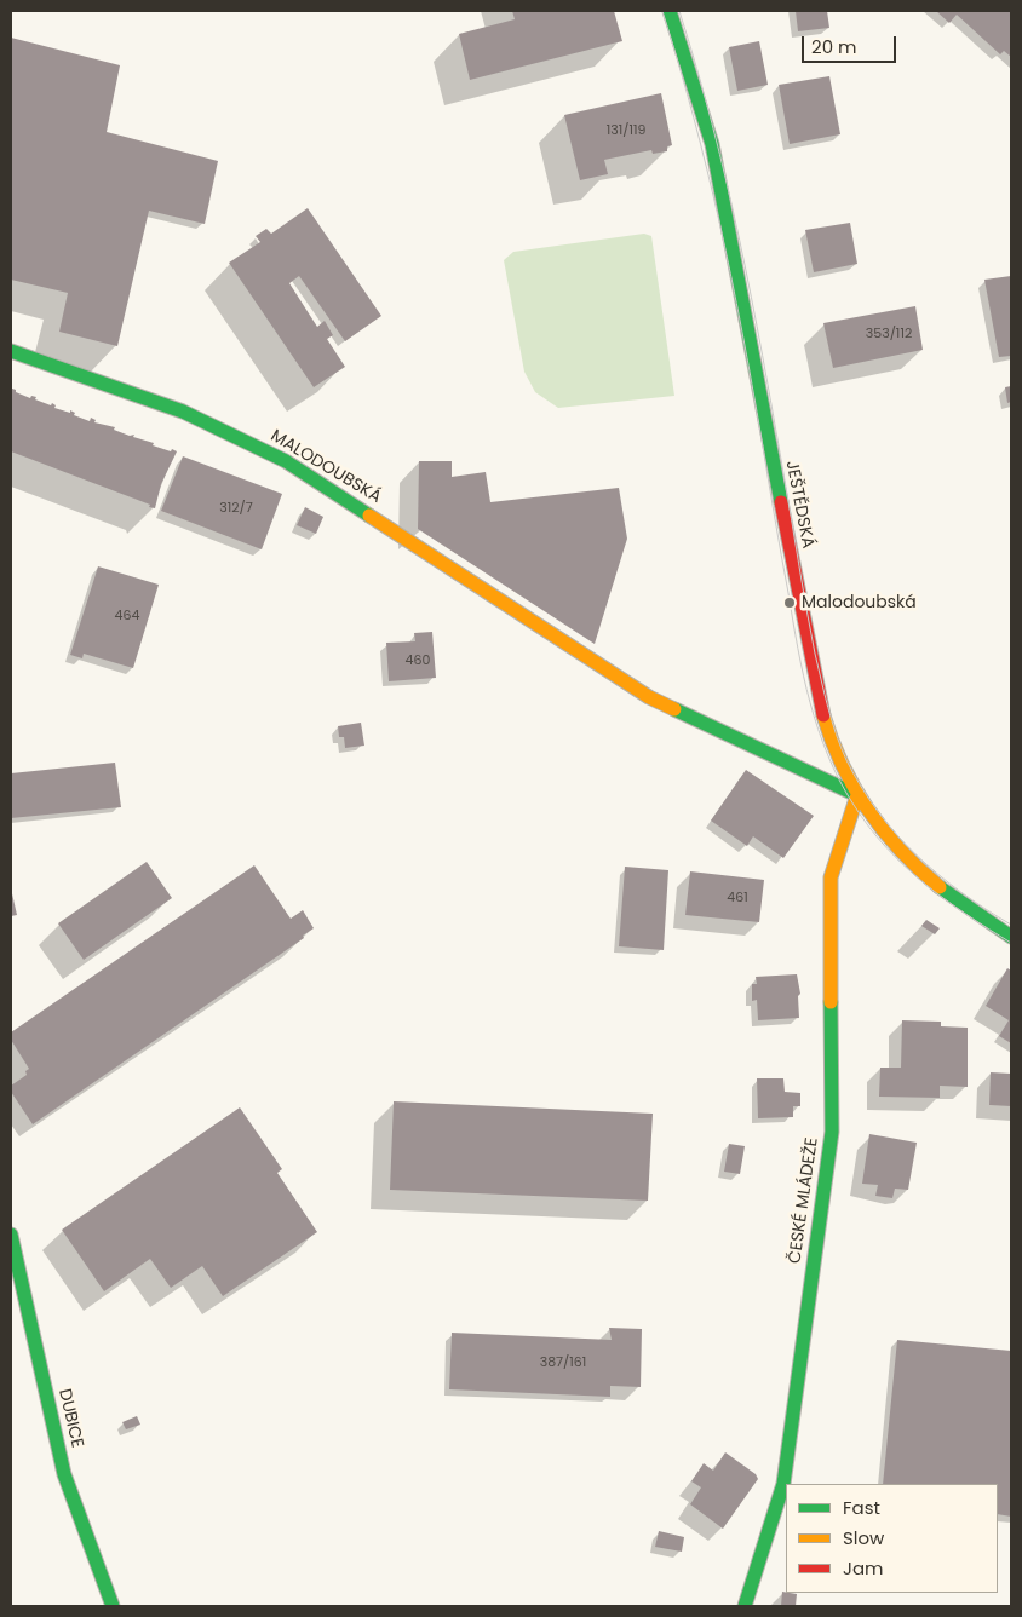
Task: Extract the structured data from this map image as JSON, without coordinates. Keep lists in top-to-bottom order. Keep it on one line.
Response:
{"streets":{"street":["MALODOUBSKÁ","JEŠTĚDSKÁ","ČESKÉ MLÁDEŽE","DUBICE"]},"crossings":[["MALODOUBSKÁ","JEŠTĚDSKÁ"],["MALODOUBSKÁ","ČESKÉ MLÁDEŽE"],["JEŠTĚDSKÁ","ČESKÉ MLÁDEŽE"]],"places":["Malodoubská"],"house_numbers":["131/119","353/112","312/7","464","460","461","387/161"],"legend":["Fast","Slow","Jam"],"scale_bar":"20 m"}
